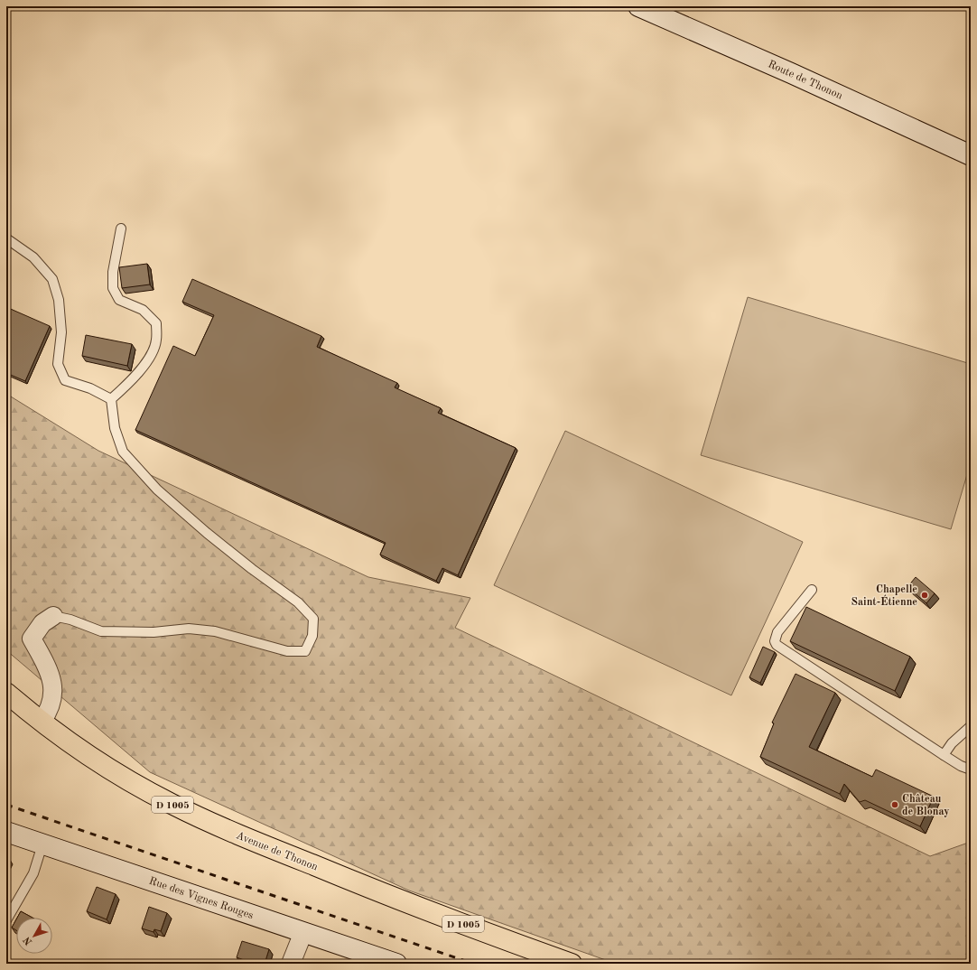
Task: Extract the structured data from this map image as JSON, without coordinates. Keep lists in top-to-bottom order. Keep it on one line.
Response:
{"streets":{"main road":["D 1005","Avenue de Thonon"],"street":["Route de Thonon","Rue des Vignes Rouges"]},"places":["Chapelle Saint-Étienne","Château de Blonay"],"north":"bottom left"}
